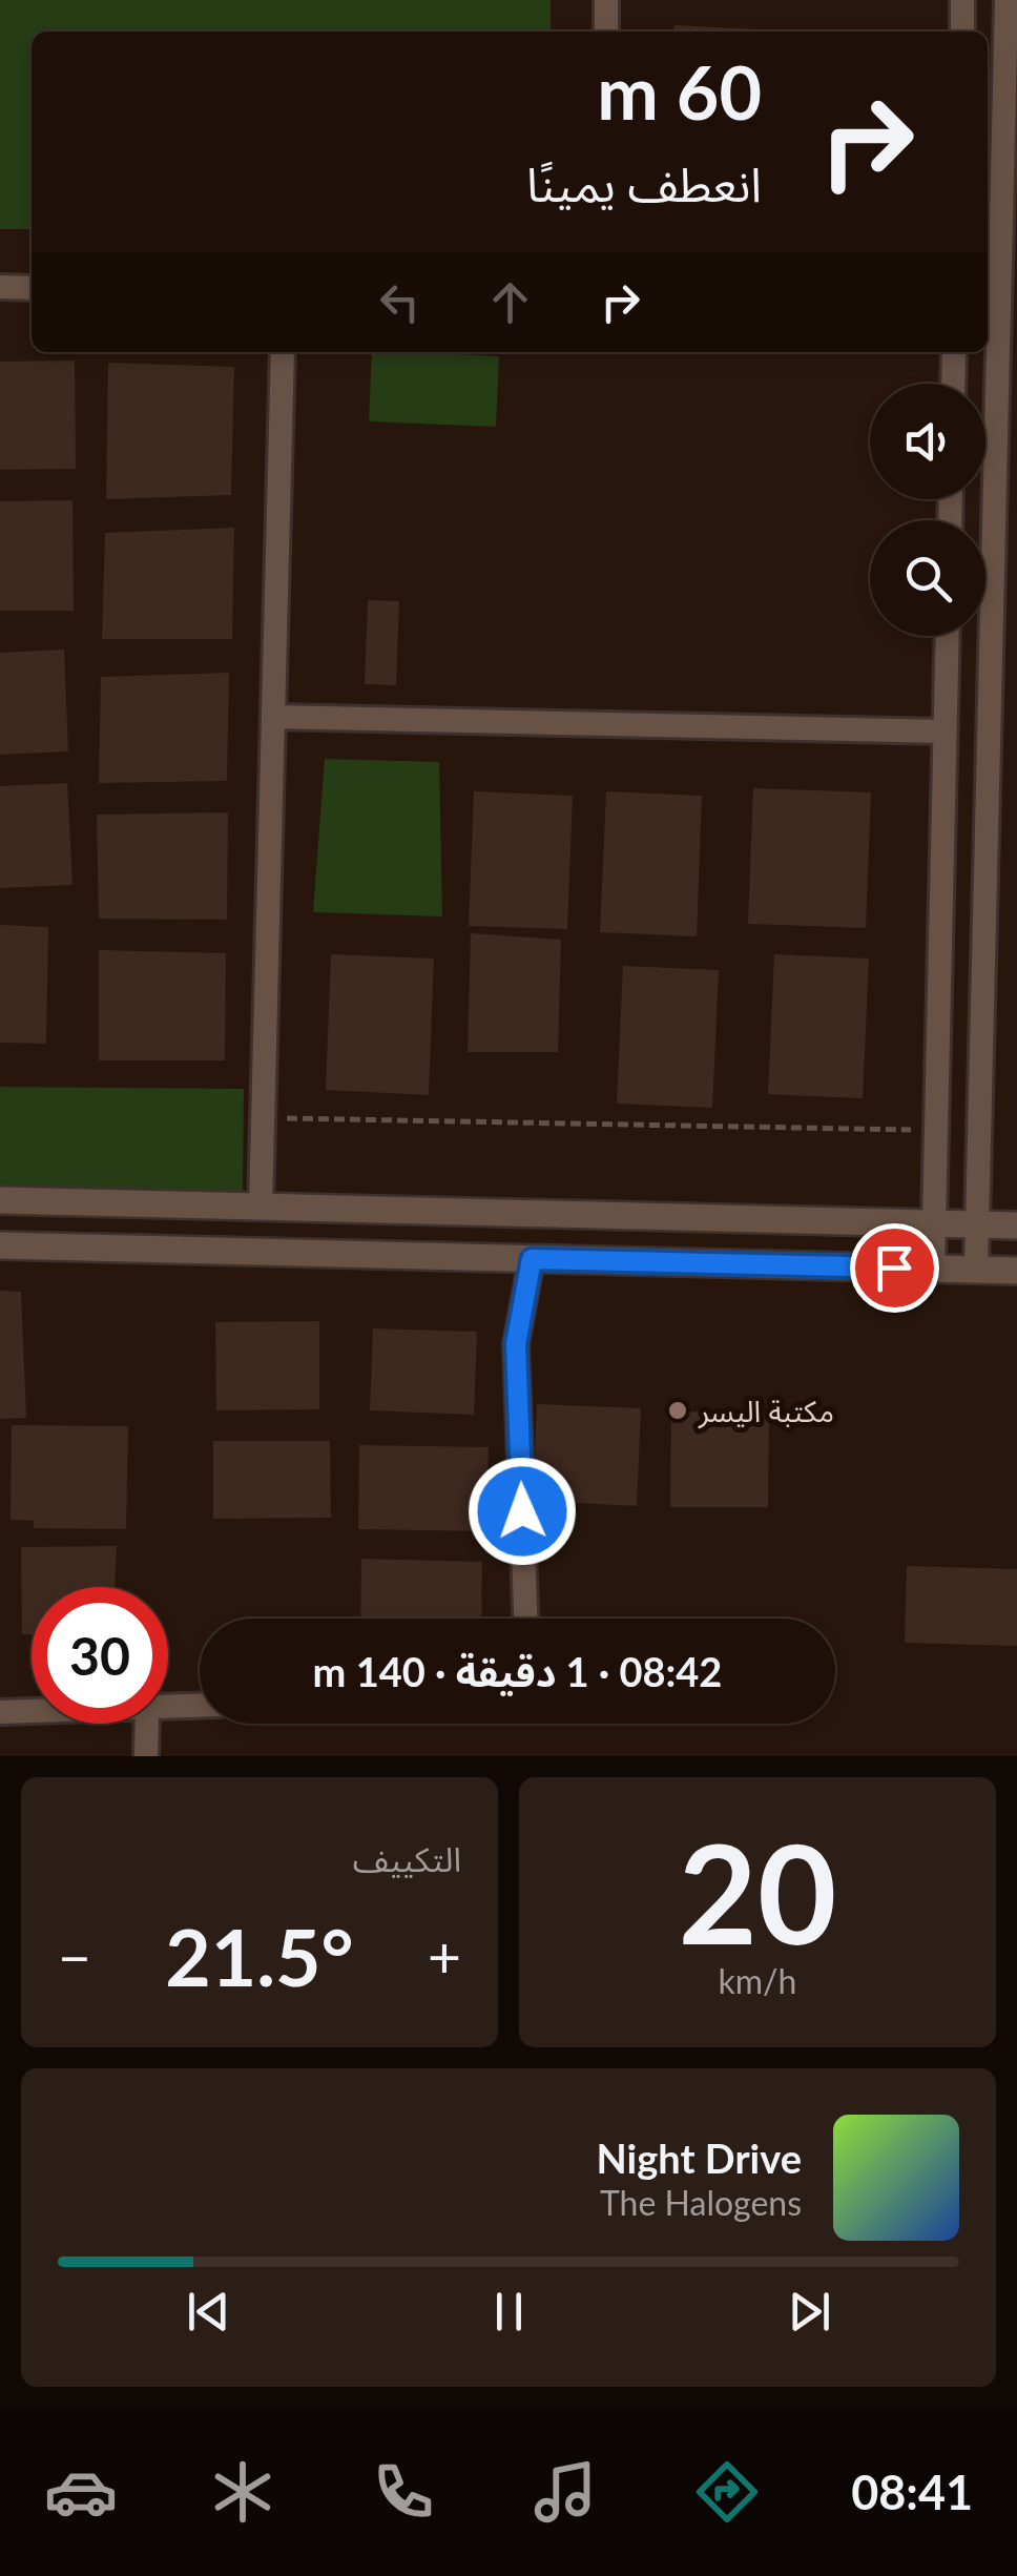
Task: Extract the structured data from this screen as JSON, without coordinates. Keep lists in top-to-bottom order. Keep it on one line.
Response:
{"places":["مكتبة اليسر"],"page":{"turn":["60 m","انعطف يمينًا"],"limit":"30","trip":"08:42 · 1 دقيقة · 140 m","tile":[["20","km/h"],"التكييف"],"heat":["−","21.5°","+"],"song":["Night Drive","The Halogens"],"tabs":"08:41"}}
